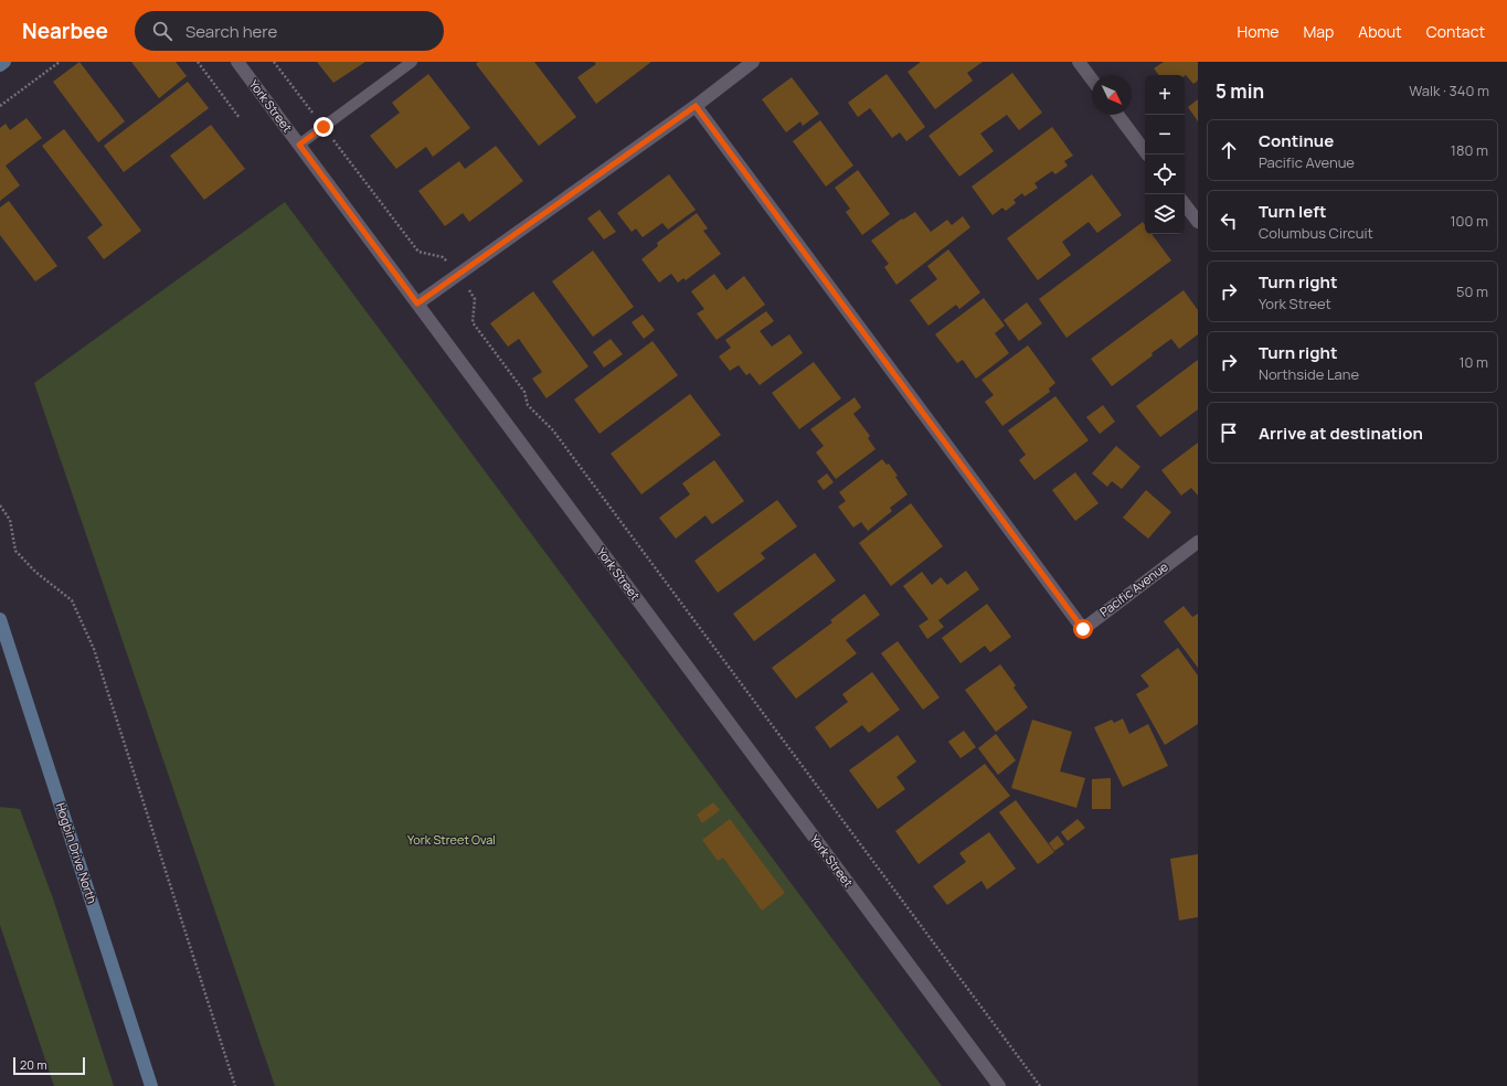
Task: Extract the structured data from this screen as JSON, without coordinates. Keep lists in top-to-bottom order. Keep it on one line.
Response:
{"streets":{"main road":["Hogbin Drive North"],"street":["York Street","Pacific Avenue"]},"parks":["York Street Oval"],"scale_bar":"20 m","north":"bottom right","page":{"header":"Nearbee","search":"Search here","nav":["Home","Map","About","Contact"],"heading":["5 min","Walk · 340 m"],"map_buttons":["+","−"],"list":[["Continue","Pacific Avenue","180 m"],["Turn left","Columbus Circuit","100 m"],["Turn right","York Street","50 m"],["Turn right","Northside Lane","10 m"],"Arrive at destination"],"scale":"20 m"}}
